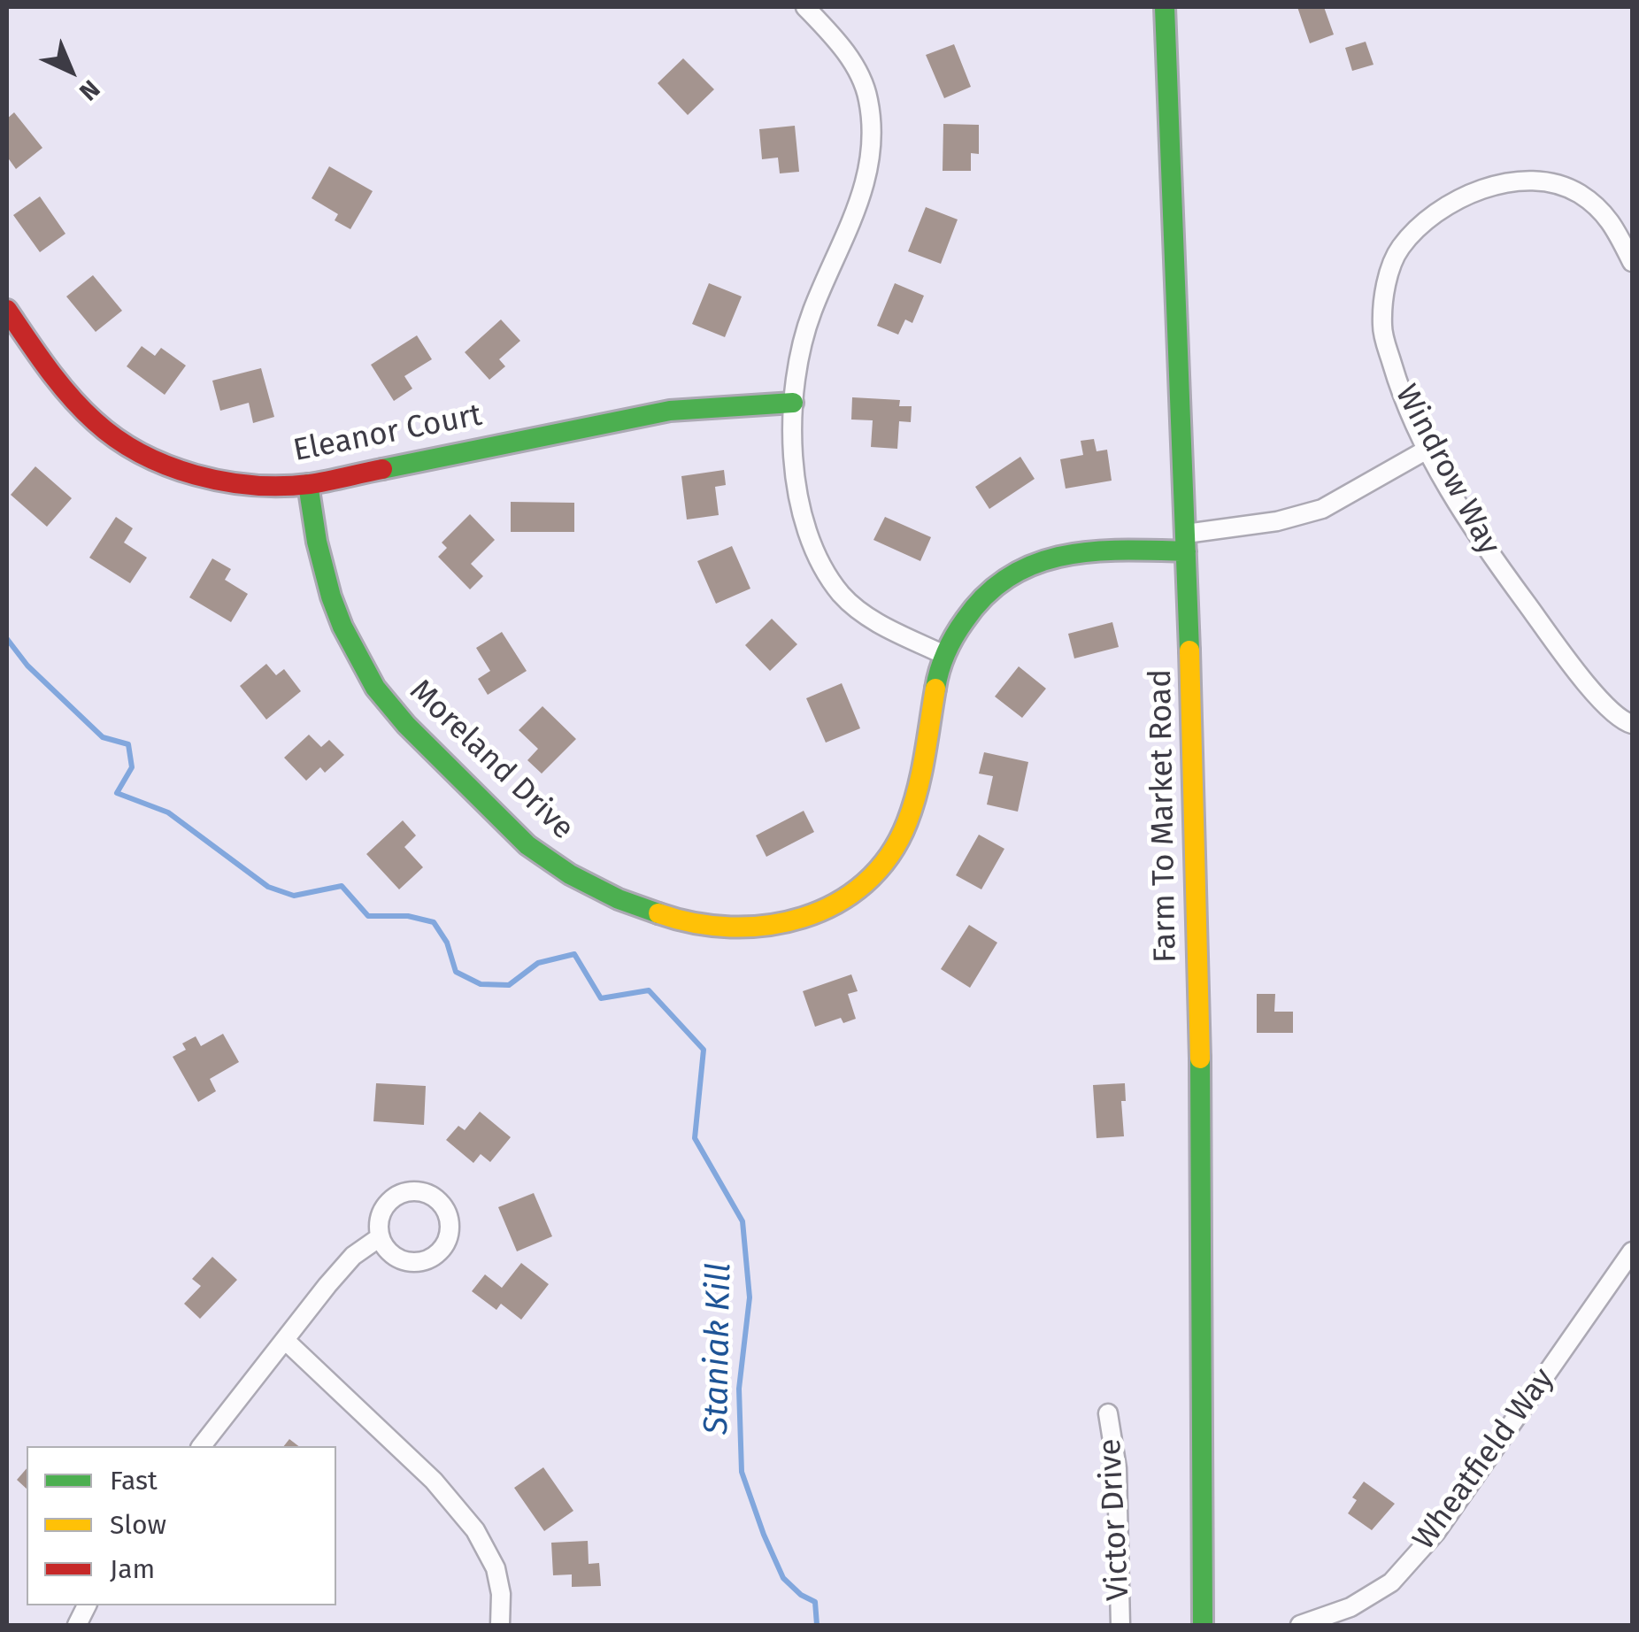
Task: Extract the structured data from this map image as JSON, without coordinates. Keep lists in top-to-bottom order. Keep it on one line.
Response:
{"streets":{"street":["Eleanor Court","Windrow Way","Moreland Drive","Farm To Market Road","Wheatfield Way","Victor Drive"]},"crossings":[["Eleanor Court","Moreland Drive"],["Moreland Drive","Farm To Market Road"]],"water":["Staniak Kill"],"legend":["Fast","Slow","Jam"],"north":"bottom right"}
